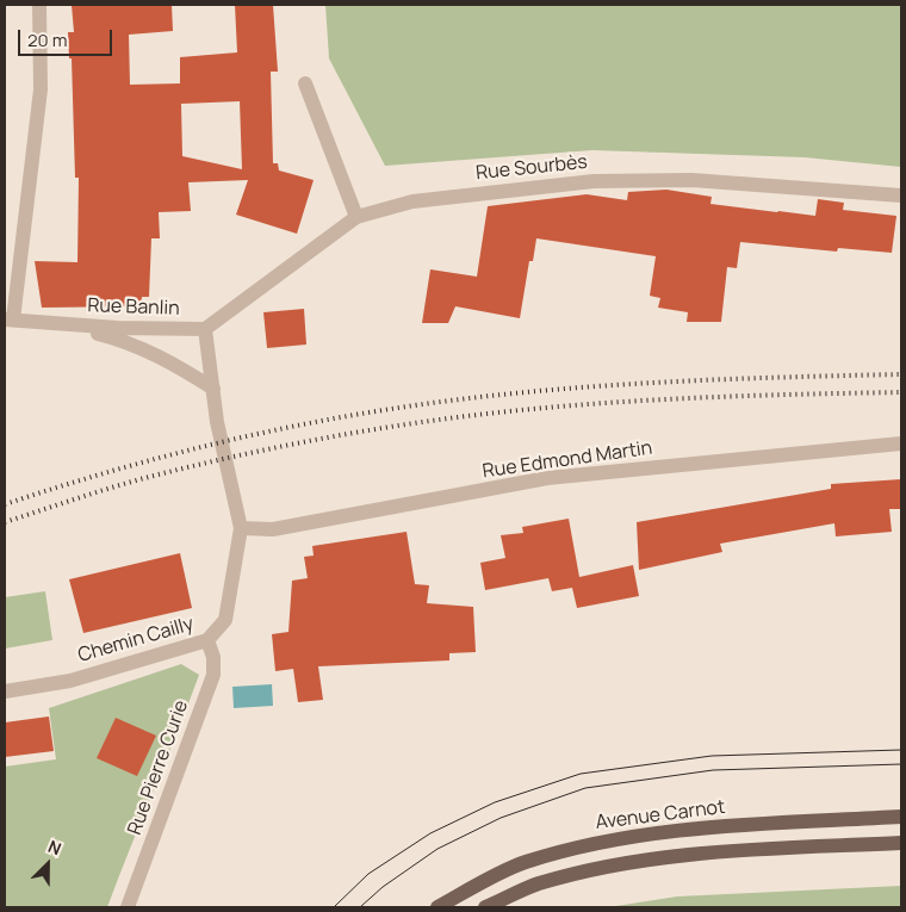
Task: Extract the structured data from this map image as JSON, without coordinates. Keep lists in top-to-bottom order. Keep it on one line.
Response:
{"streets":{"main road":["Avenue Carnot"],"street":["Rue Sourbès","Rue Banlin","Rue Edmond Martin","Chemin Cailly","Rue Pierre Curie"]},"crossings":[["Rue Sourbès","Rue Banlin"],["Rue Sourbès","Chemin Cailly"],["Rue Banlin","Chemin Cailly"],["Rue Edmond Martin","Chemin Cailly"],["Chemin Cailly","Rue Pierre Curie"]],"scale_bar":"20 m","north":"top right"}
